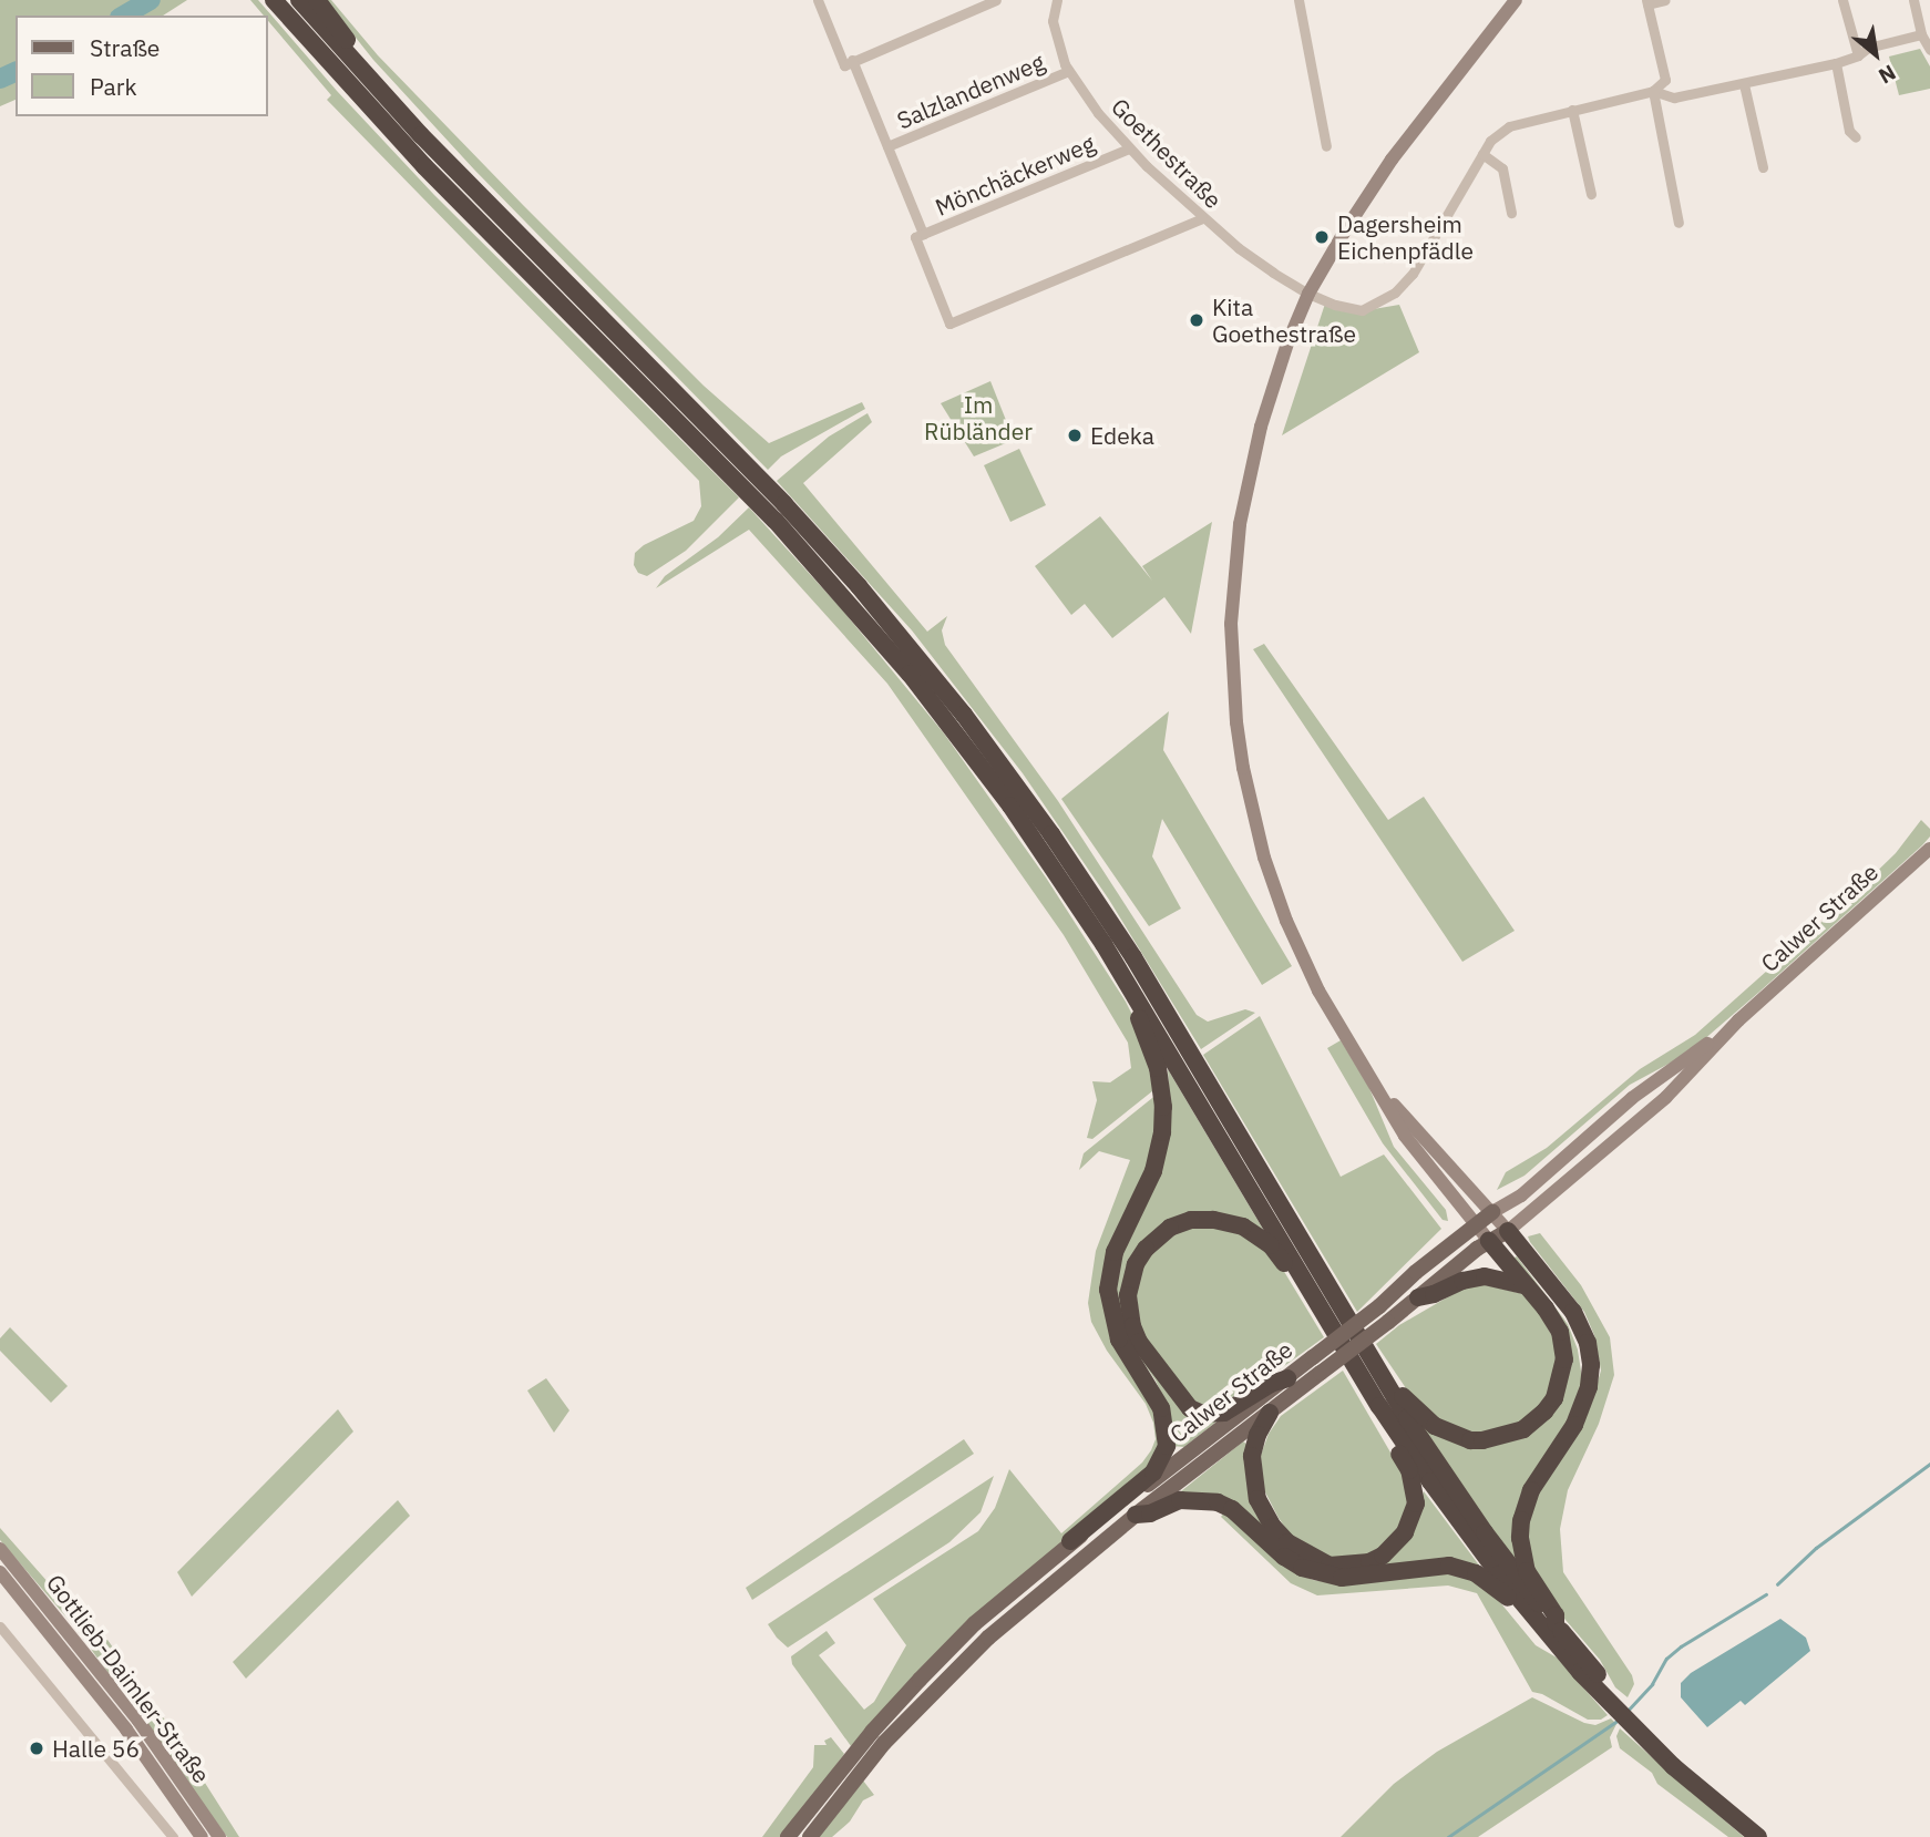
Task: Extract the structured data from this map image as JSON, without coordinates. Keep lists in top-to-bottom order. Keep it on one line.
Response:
{"streets":{"main road":["Calwer Straße","Gottlieb-Daimler-Straße"],"street":["Salzlandenweg","Goethestraße","Mönchäckerweg"]},"crossings":[["Salzlandenweg","Goethestraße"],["Goethestraße","Mönchäckerweg"]],"parks":["Im Rübländer"],"places":["Dagersheim Eichenpfädle","Kita Goethestraße","Edeka","Halle 56"],"legend":["Straße","Park"],"north":"bottom right"}
